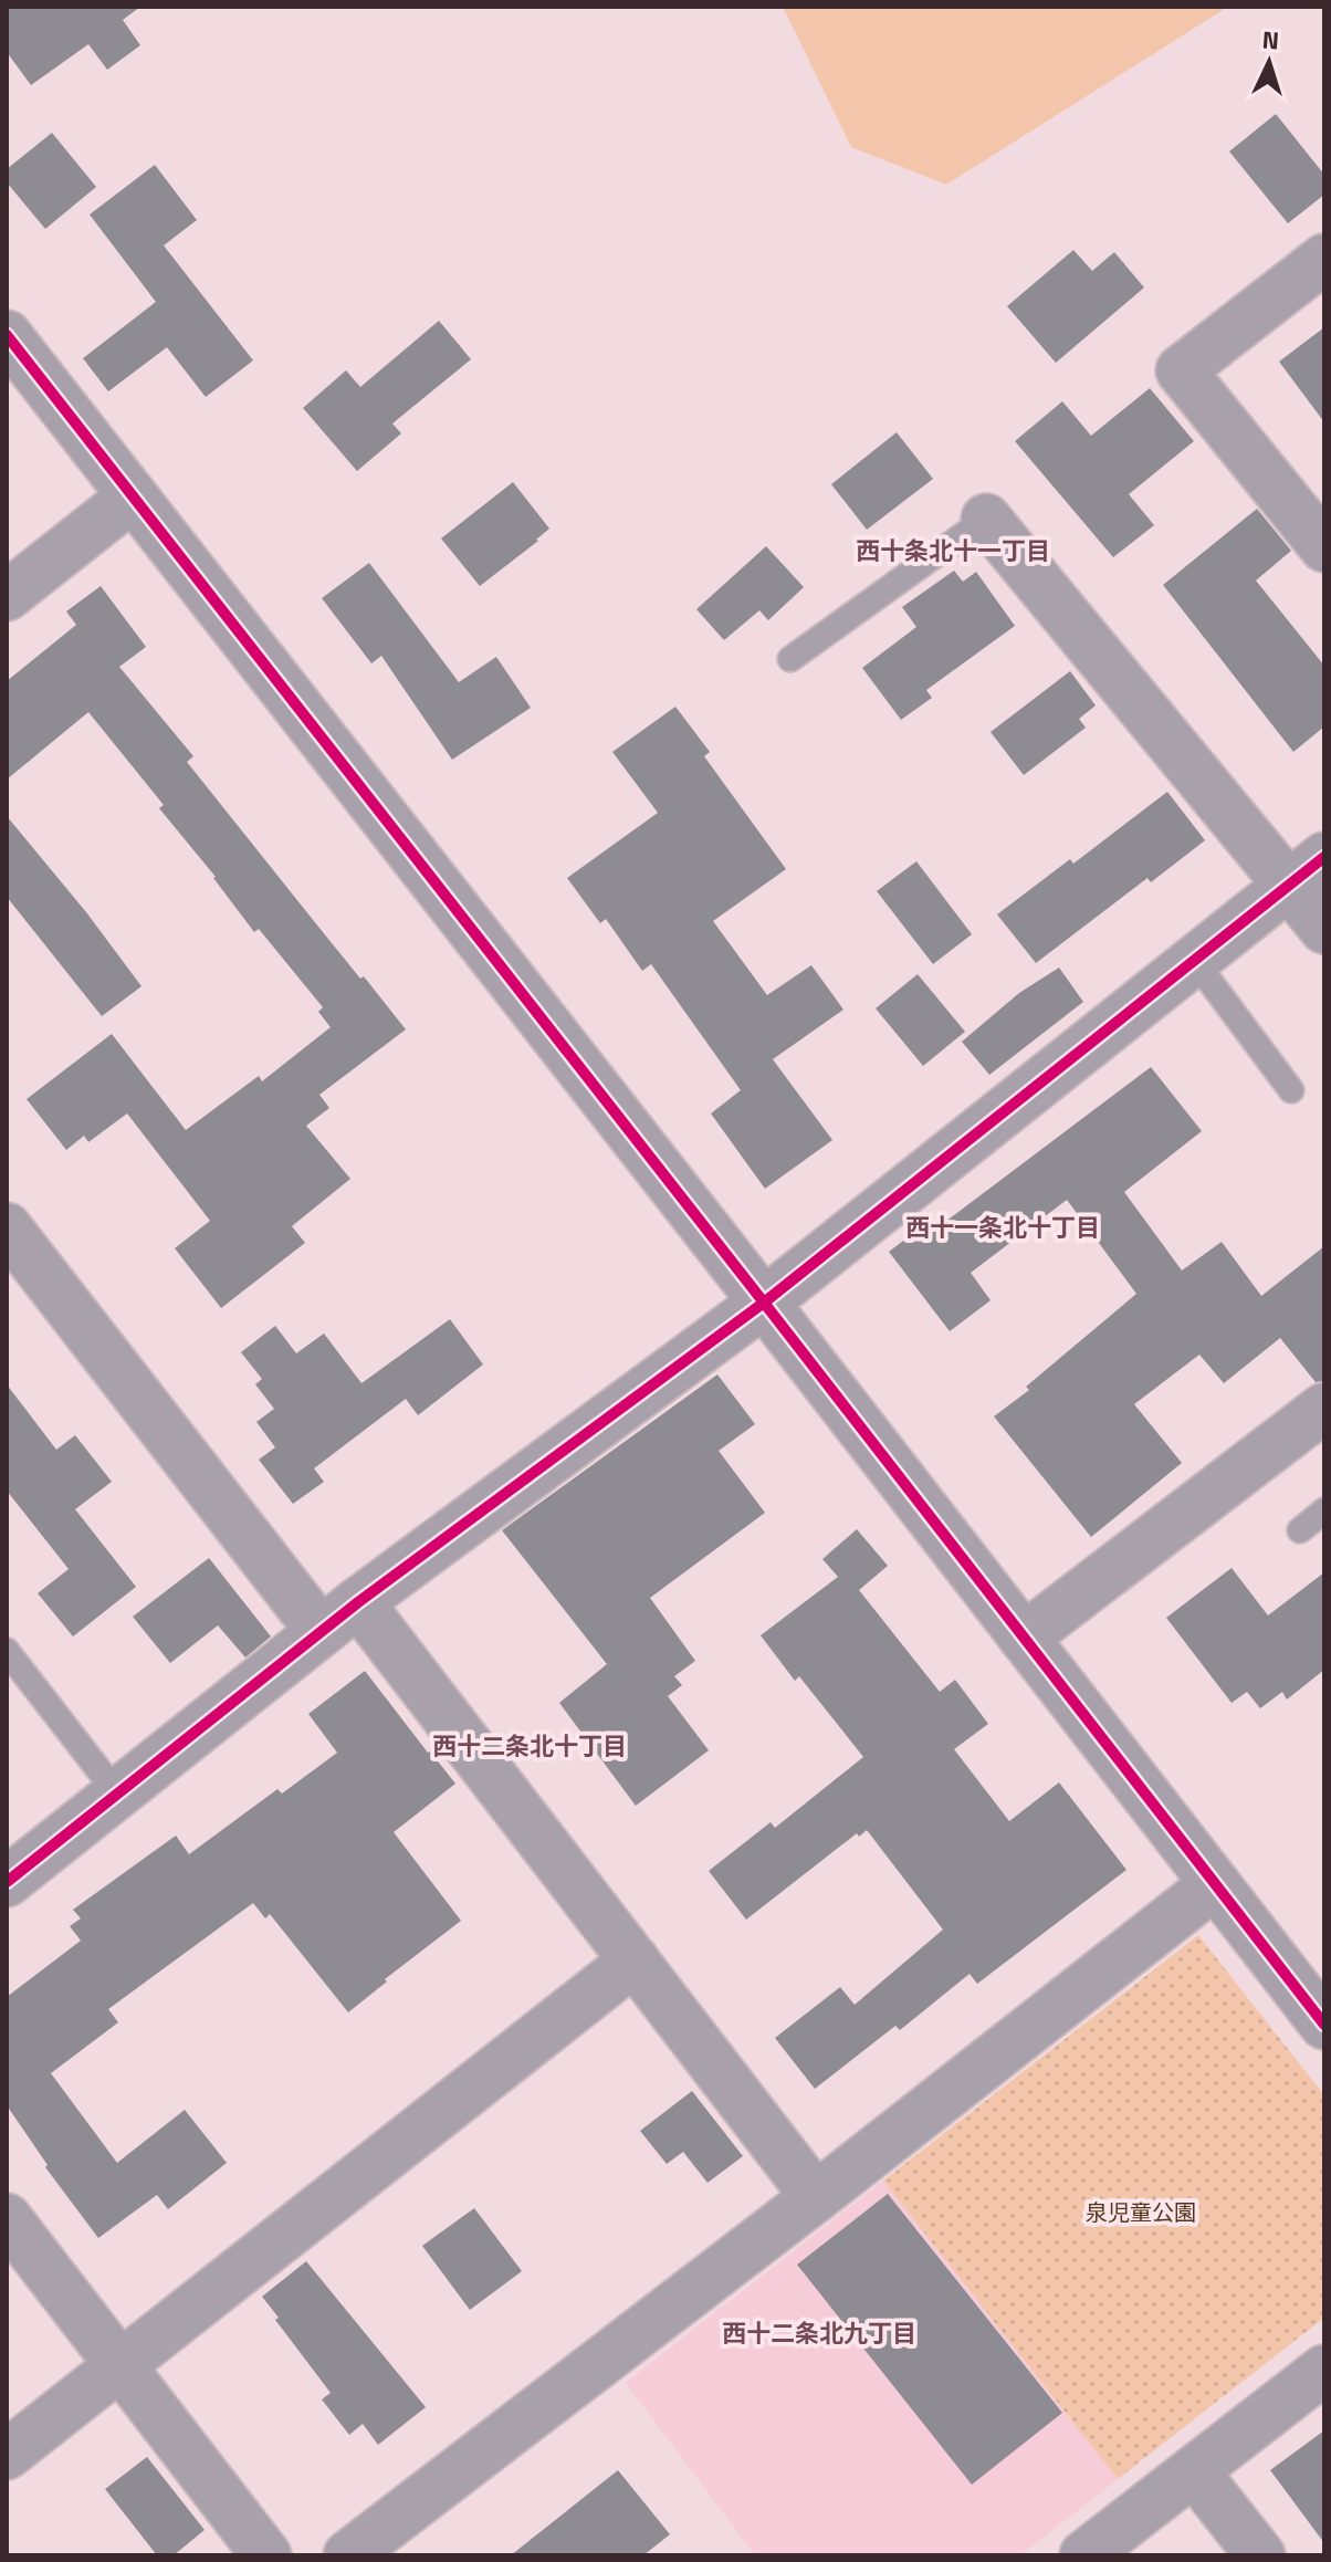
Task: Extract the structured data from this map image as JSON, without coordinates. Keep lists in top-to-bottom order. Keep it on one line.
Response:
{"districts":["西十条北十一丁目","西十一条北十丁目","西十二条北十丁目","西十二条北九丁目"],"parks":["泉児童公園"],"north":"top"}
